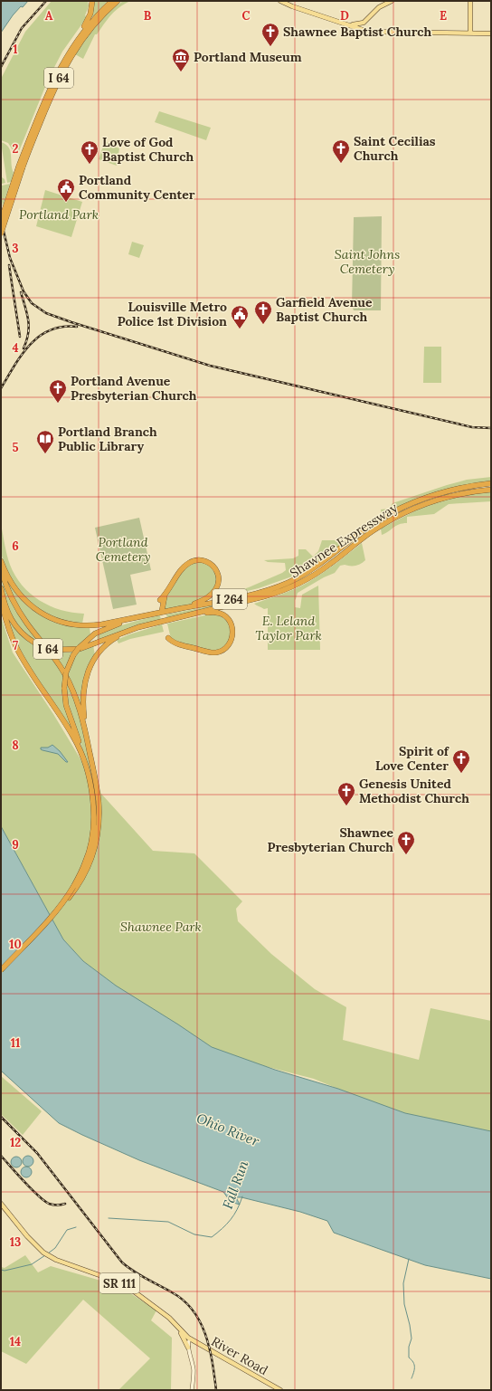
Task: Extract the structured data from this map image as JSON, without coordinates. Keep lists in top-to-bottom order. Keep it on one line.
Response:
{"streets":{"highway":["I 64","Shawnee Expressway","I 264"],"main road":["SR 111","River Road"]},"crossings":[["SR 111","River Road"]],"water":["Ohio River","Fall Run"],"parks":["Portland Park","Saint Johns Cemetery","Portland Cemetery","E. Leland Taylor Park","Shawnee Park"],"places":{"church":["Shawnee Baptist Church","Saint Cecilias Church","Love of God Baptist Church","Garfield Avenue Baptist Church","Portland Avenue Presbyterian Church","Spirit of Love Center","Genesis United Methodist Church","Shawnee Presbyterian Church"],"museum":["Portland Museum"],"public building":["Portland Community Center","Louisville Metro Police 1st Division"],"library":["Portland Branch Public Library"]},"grid":{"columns":["A","B","C","D","E"],"rows":["1","2","3","4","5","6","7","8","9","10","11","12","13","14"]}}
